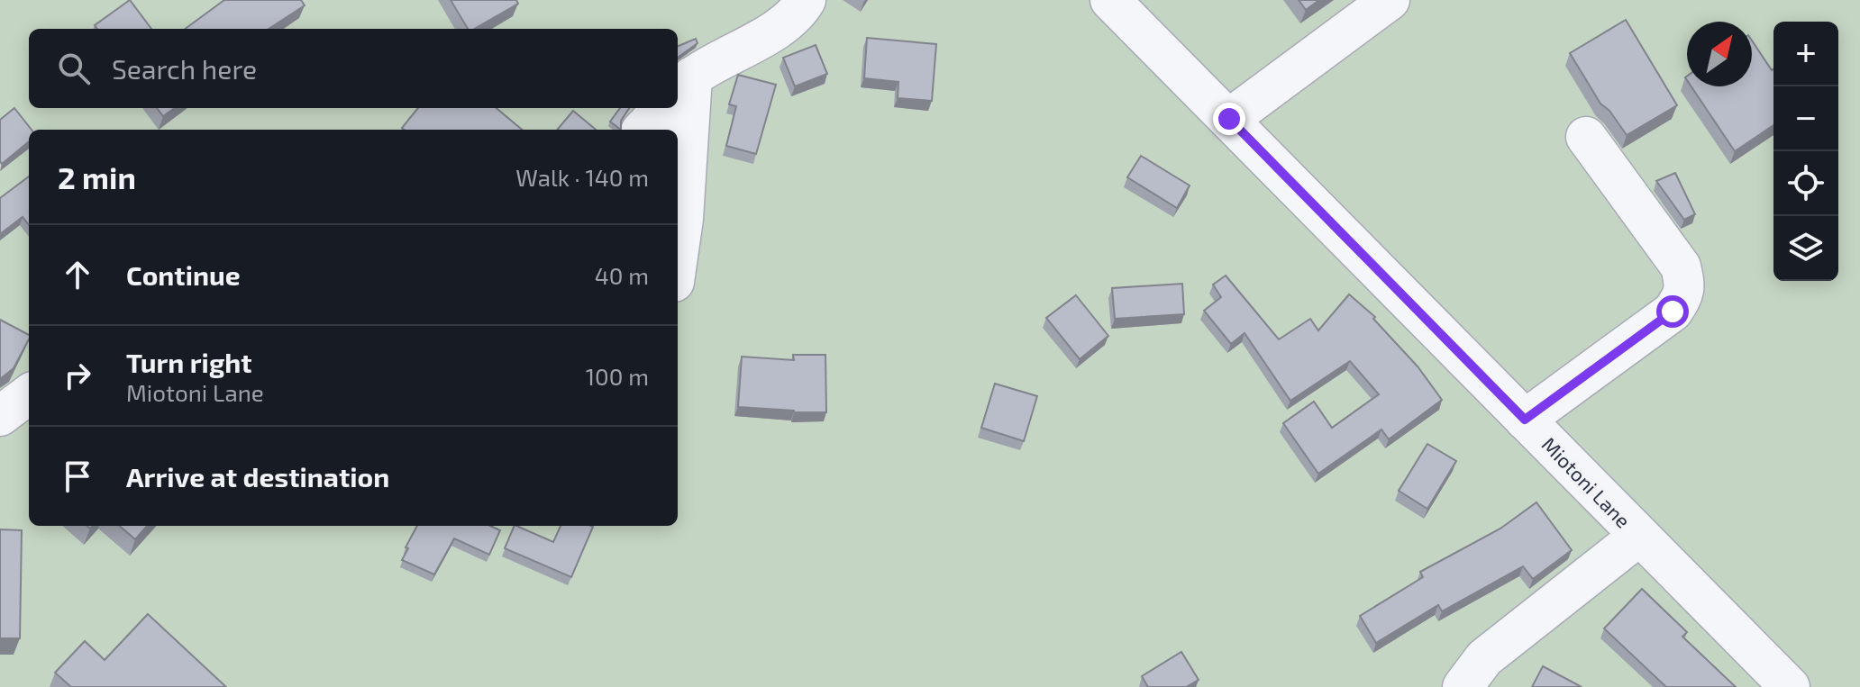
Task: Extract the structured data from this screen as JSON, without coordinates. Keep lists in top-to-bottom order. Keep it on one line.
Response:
{"streets":{"street":["Miotoni Lane"]},"north":"top right","page":{"map_buttons":["+","−"],"search":"Search here","heading":["2 min","Walk · 140 m"],"list":[["Continue","40 m"],["Turn right","Miotoni Lane","100 m"],"Arrive at destination"]}}
